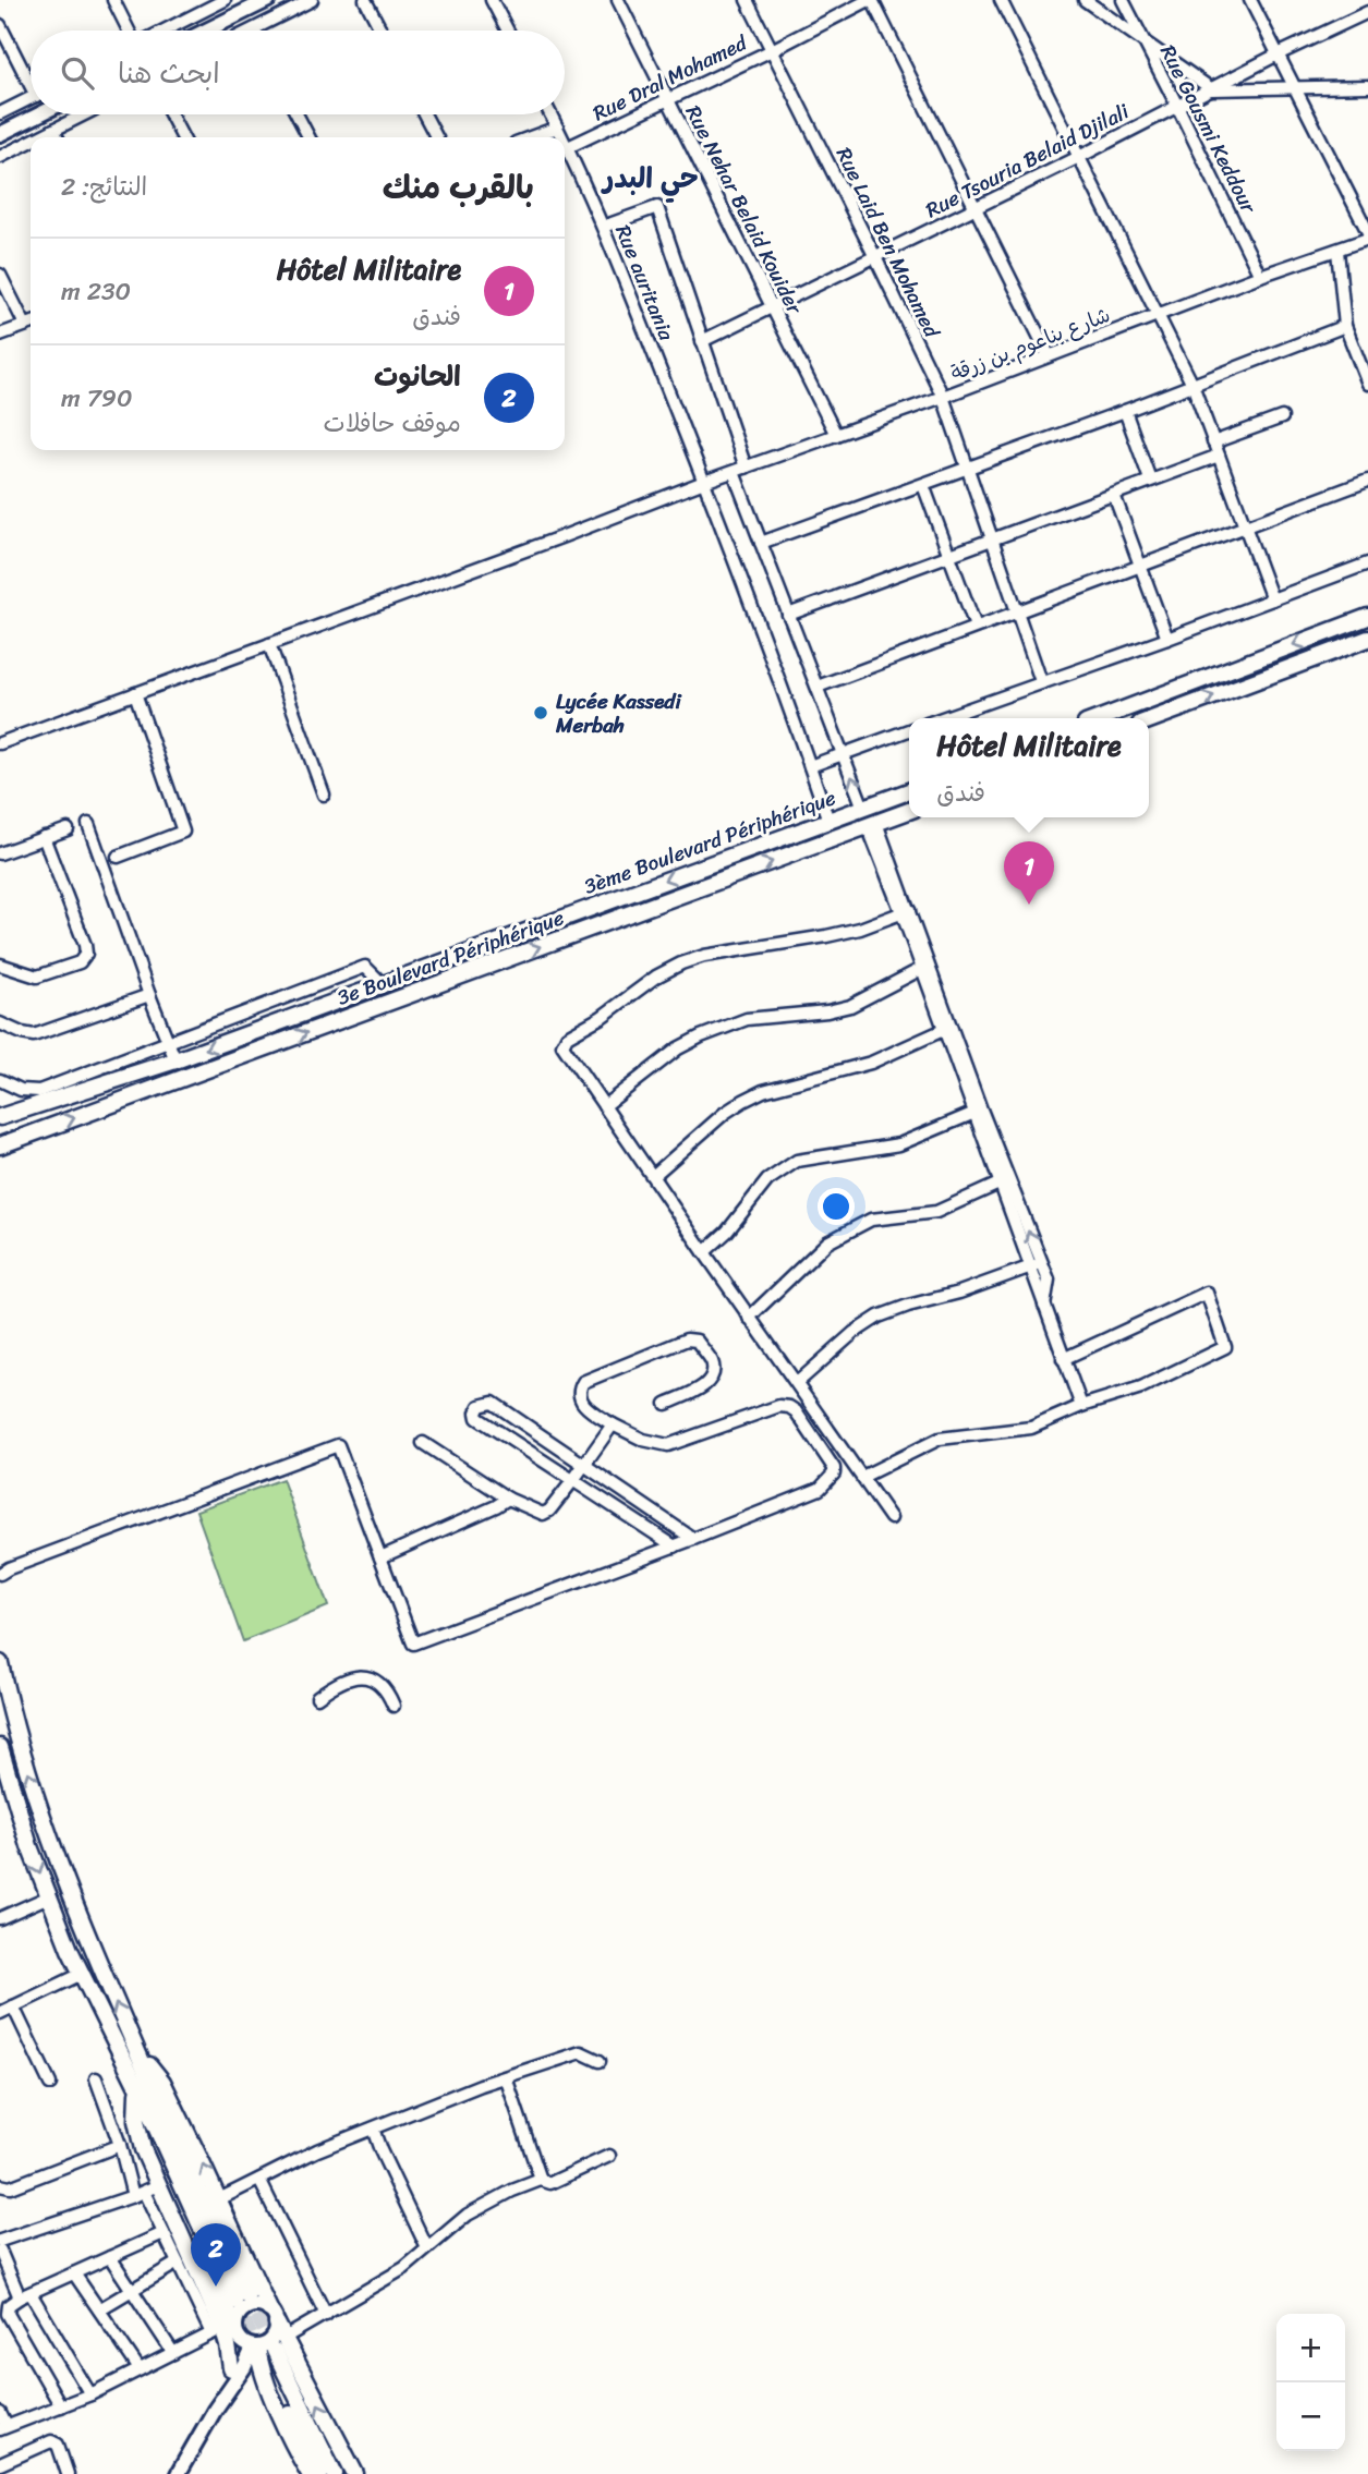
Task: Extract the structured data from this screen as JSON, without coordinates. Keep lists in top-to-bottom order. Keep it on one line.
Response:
{"streets":{"highway":["3ème Boulevard Périphérique","3e Boulevard Périphérique"],"street":["Rue Dral Mohamed","Rue Gousmi Keddour","Rue Tsouria Belaid Djilali","Rue Nehar Belaid Kouider","Rue Laid Ben Mohamed","Rue auritania","شارع بناعوم بن زرقة"]},"crossings":[["Rue Dral Mohamed","Rue Nehar Belaid Kouider"],["Rue Dral Mohamed","Rue Laid Ben Mohamed"],["Rue Dral Mohamed","Rue auritania"],["Rue Gousmi Keddour","Rue Tsouria Belaid Djilali"],["Rue Gousmi Keddour","شارع بناعوم بن زرقة"],["Rue Tsouria Belaid Djilali","Rue Nehar Belaid Kouider"],["Rue Tsouria Belaid Djilali","Rue Laid Ben Mohamed"],["Rue Nehar Belaid Kouider","شارع بناعوم بن زرقة"],["Rue Laid Ben Mohamed","شارع بناعوم بن زرقة"],["Rue auritania","شارع بناعوم بن زرقة"],["Rue auritania","3ème Boulevard Périphérique"]],"one_way":["3ème Boulevard Périphérique","3e Boulevard Périphérique"],"districts":["حي البدر"],"places":["Lycée Kassedi Merbah"],"page":{"search":"ابحث هنا","heading":["بالقرب منك","النتائج: 2"],"list":[{"mark":"1","name":"Hôtel Militaire","note":"فندق","value":"230 m"},{"mark":"2","name":"الحانوت","note":"موقف حافلات","value":"790 m"}],"popup":["Hôtel Militaire","فندق"],"pins":["1","2"],"map_buttons":["+","−"]}}
